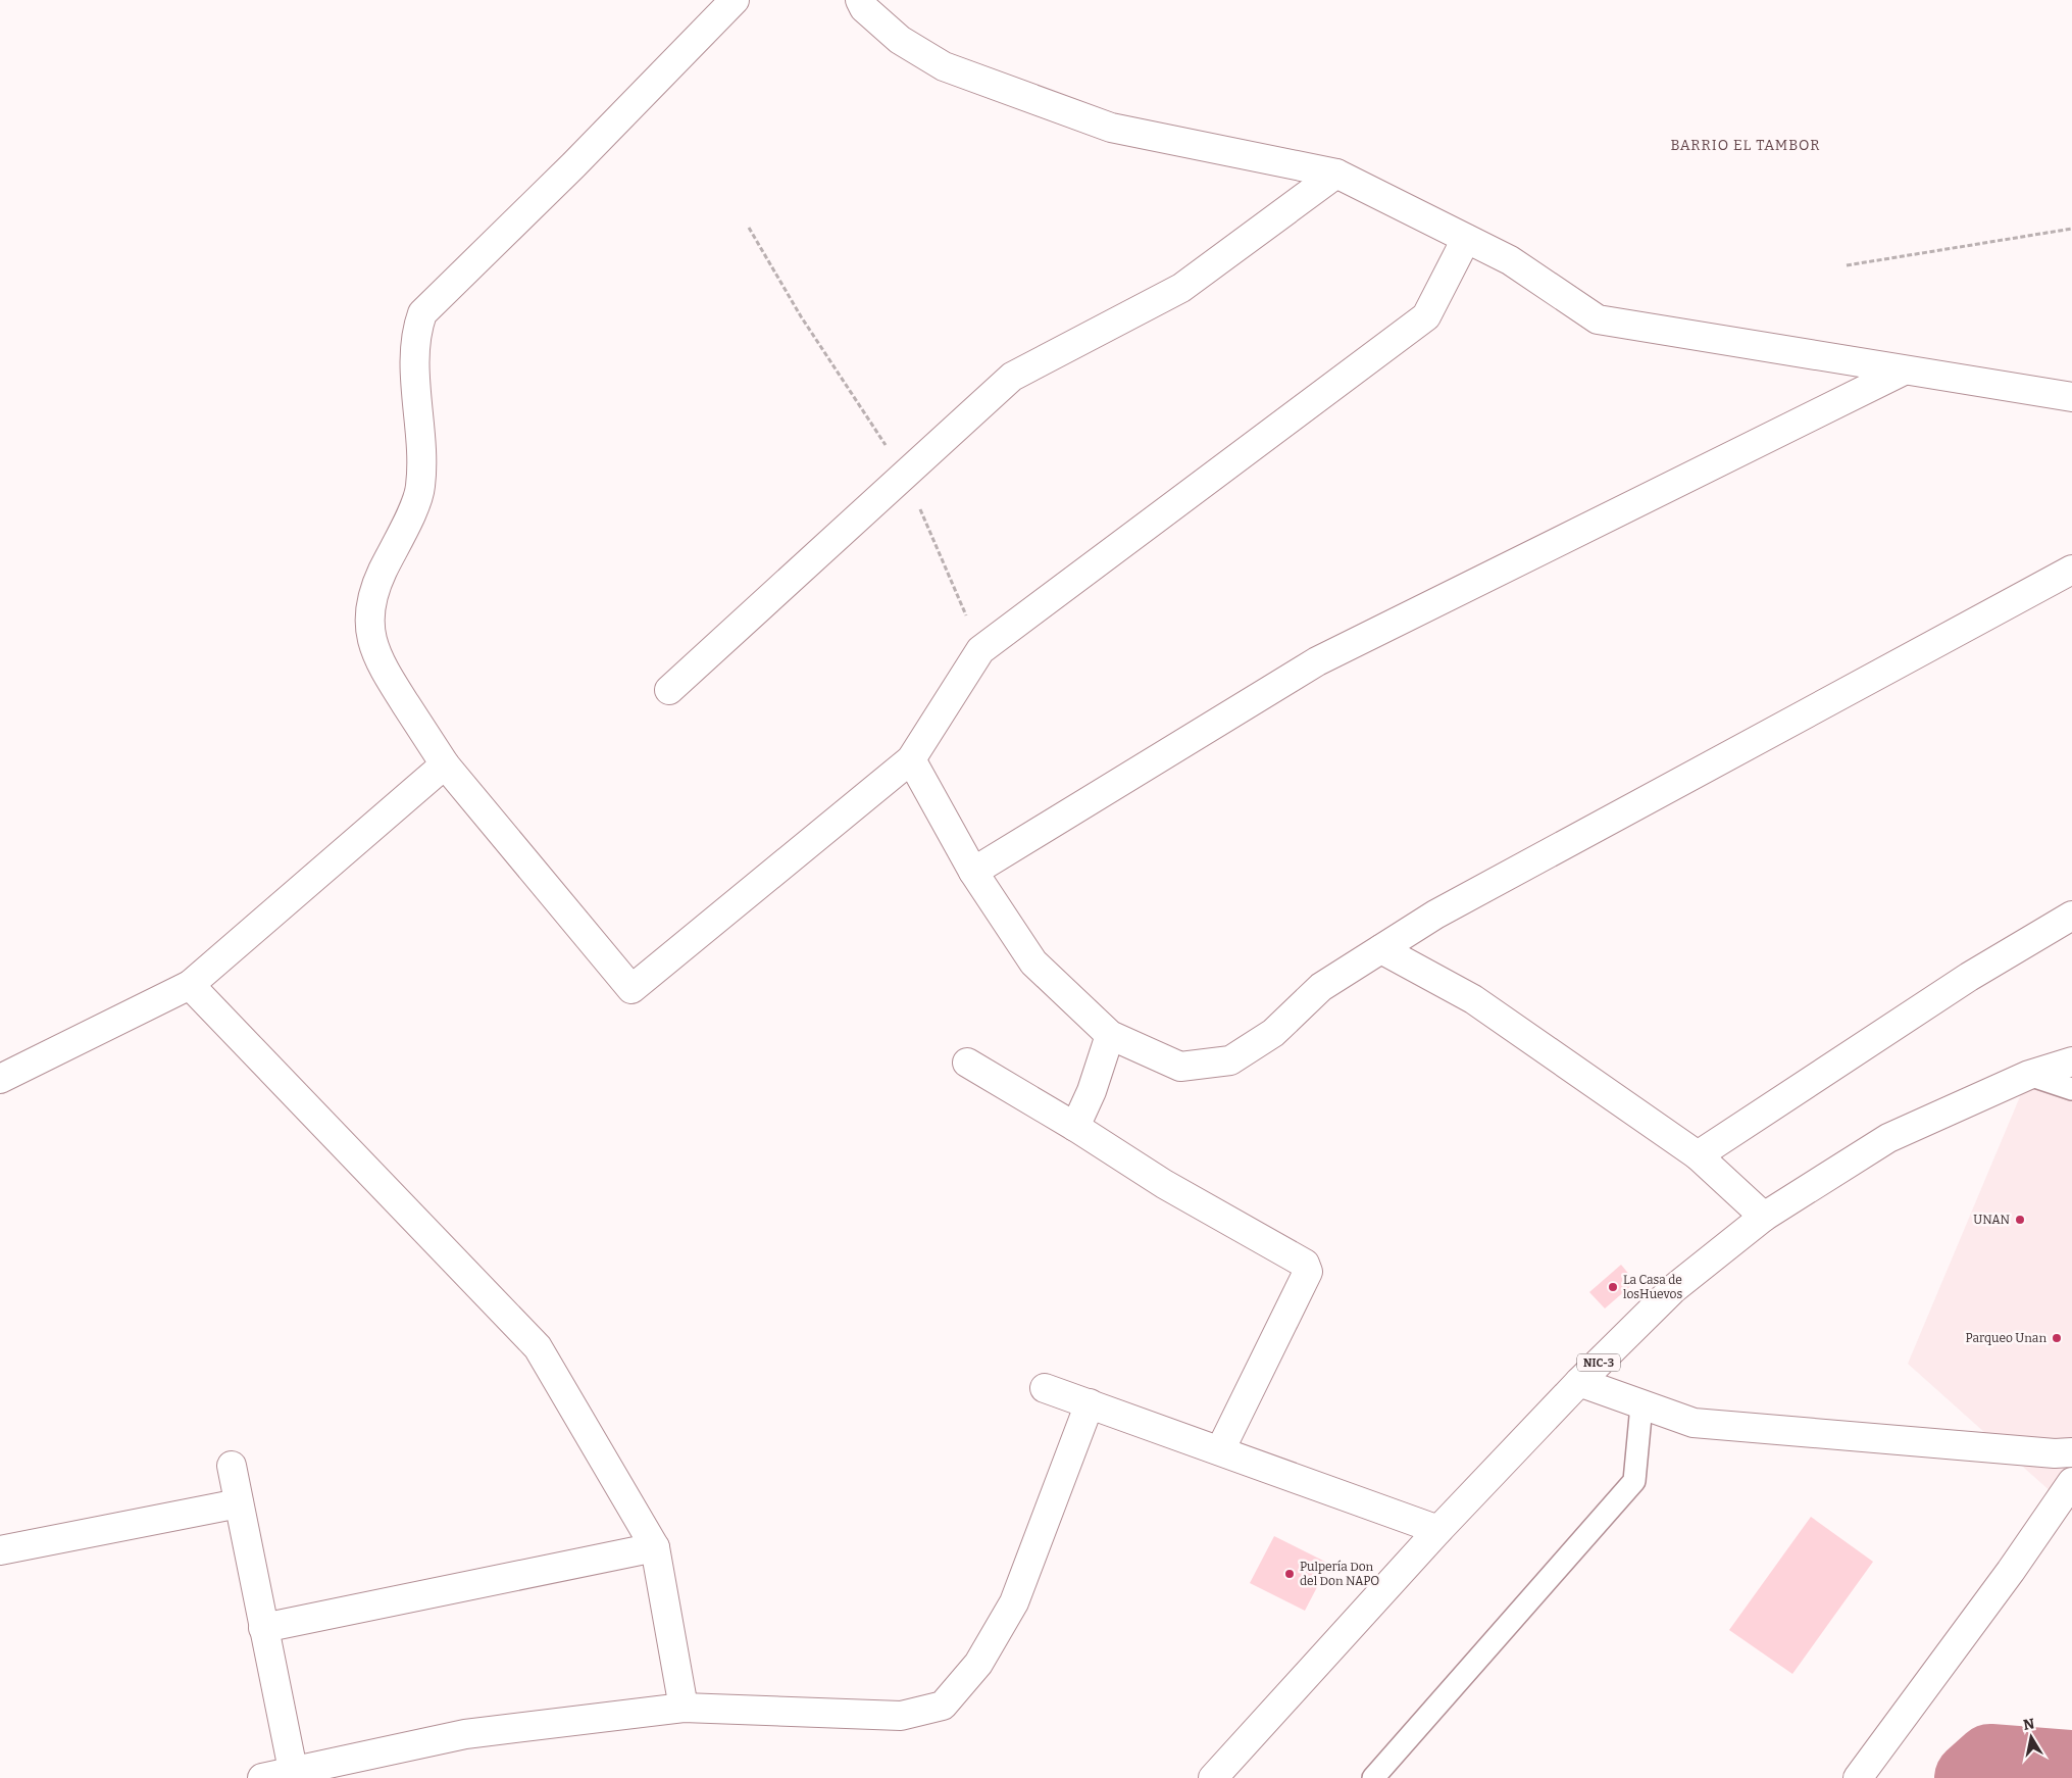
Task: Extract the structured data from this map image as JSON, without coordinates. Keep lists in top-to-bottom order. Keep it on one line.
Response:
{"streets":{"street":["NIC-3"]},"districts":["BARRIO EL TAMBOR"],"places":["UNAN","La Casa de losHuevos","Parqueo Unan","Pulpería Don del Don NAPO"],"north":"top"}
